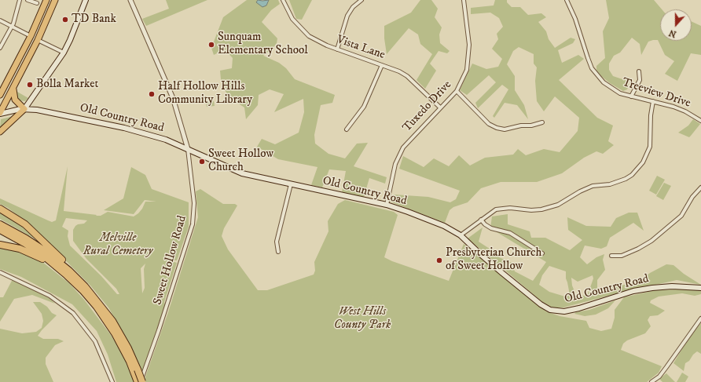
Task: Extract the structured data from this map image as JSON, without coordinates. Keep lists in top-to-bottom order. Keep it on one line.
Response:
{"streets":{"main road":["Old Country Road"],"street":["Vista Lane","Treeview Drive","Tuxedo Drive","Sweet Hollow Road"]},"crossings":[["Vista Lane","Tuxedo Drive"],["Tuxedo Drive","Old Country Road"],["Old Country Road","Sweet Hollow Road"]],"parks":["Melville Rural Cemetery","West Hills County Park"],"places":["TD Bank","Sunquam Elementary School","Bolla Market","Half Hollow Hills Community Library","Sweet Hollow Church","Presbyterian Church of Sweet Hollow"],"north":"bottom"}
